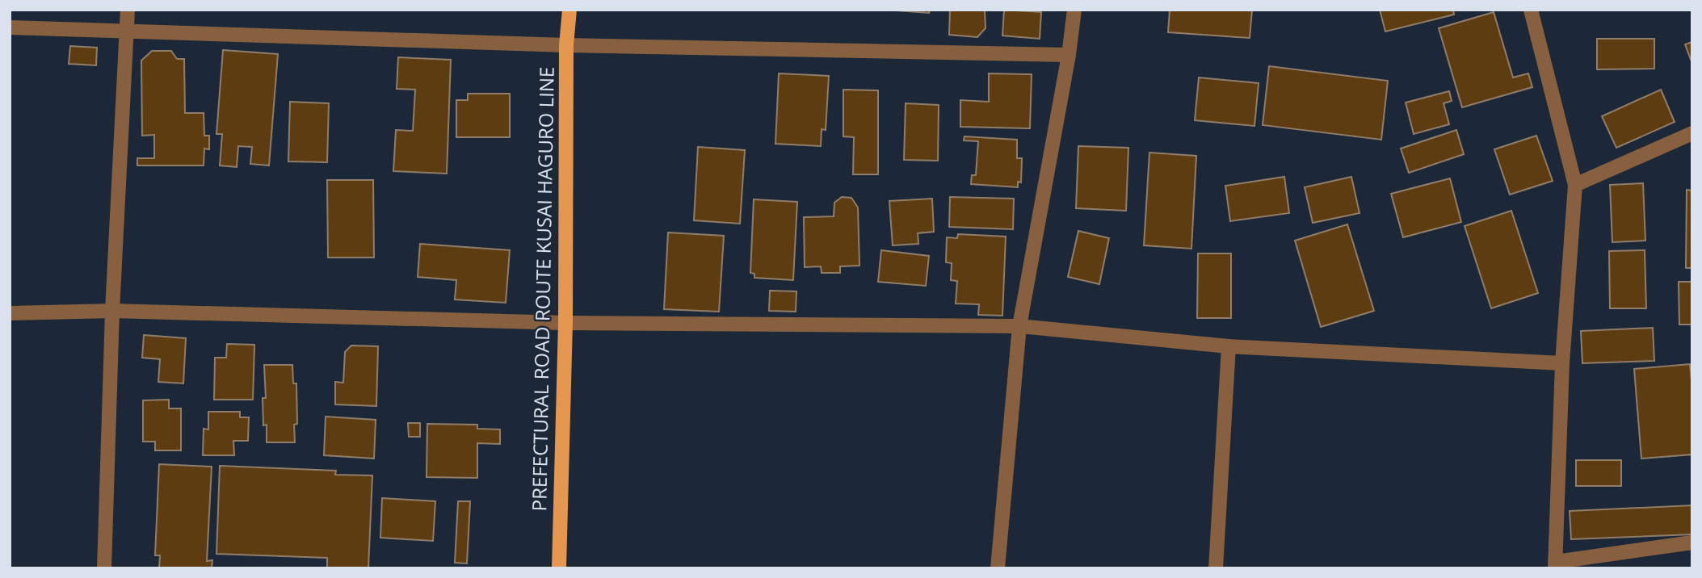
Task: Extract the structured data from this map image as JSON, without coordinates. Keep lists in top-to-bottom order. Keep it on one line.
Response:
{"streets":{"main road":["PREFECTURAL ROAD ROUTE KUSAI HAGURO LINE"]}}
